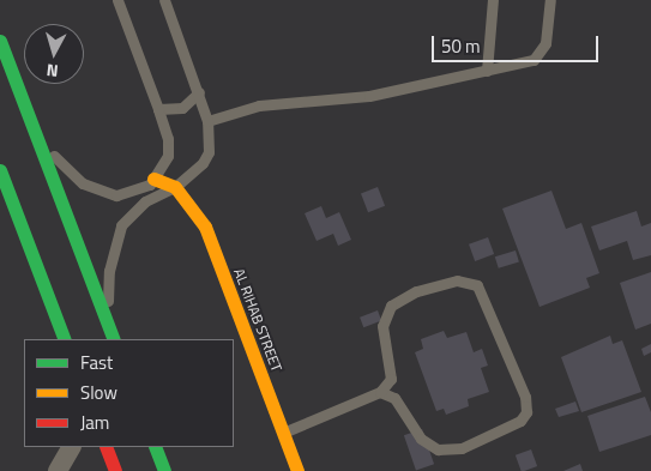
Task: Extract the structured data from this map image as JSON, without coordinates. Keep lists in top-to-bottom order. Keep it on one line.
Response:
{"streets":{"main road":["AL RIHAB STREET"]},"legend":["Fast","Slow","Jam"],"scale_bar":"50 m","north":"bottom"}
